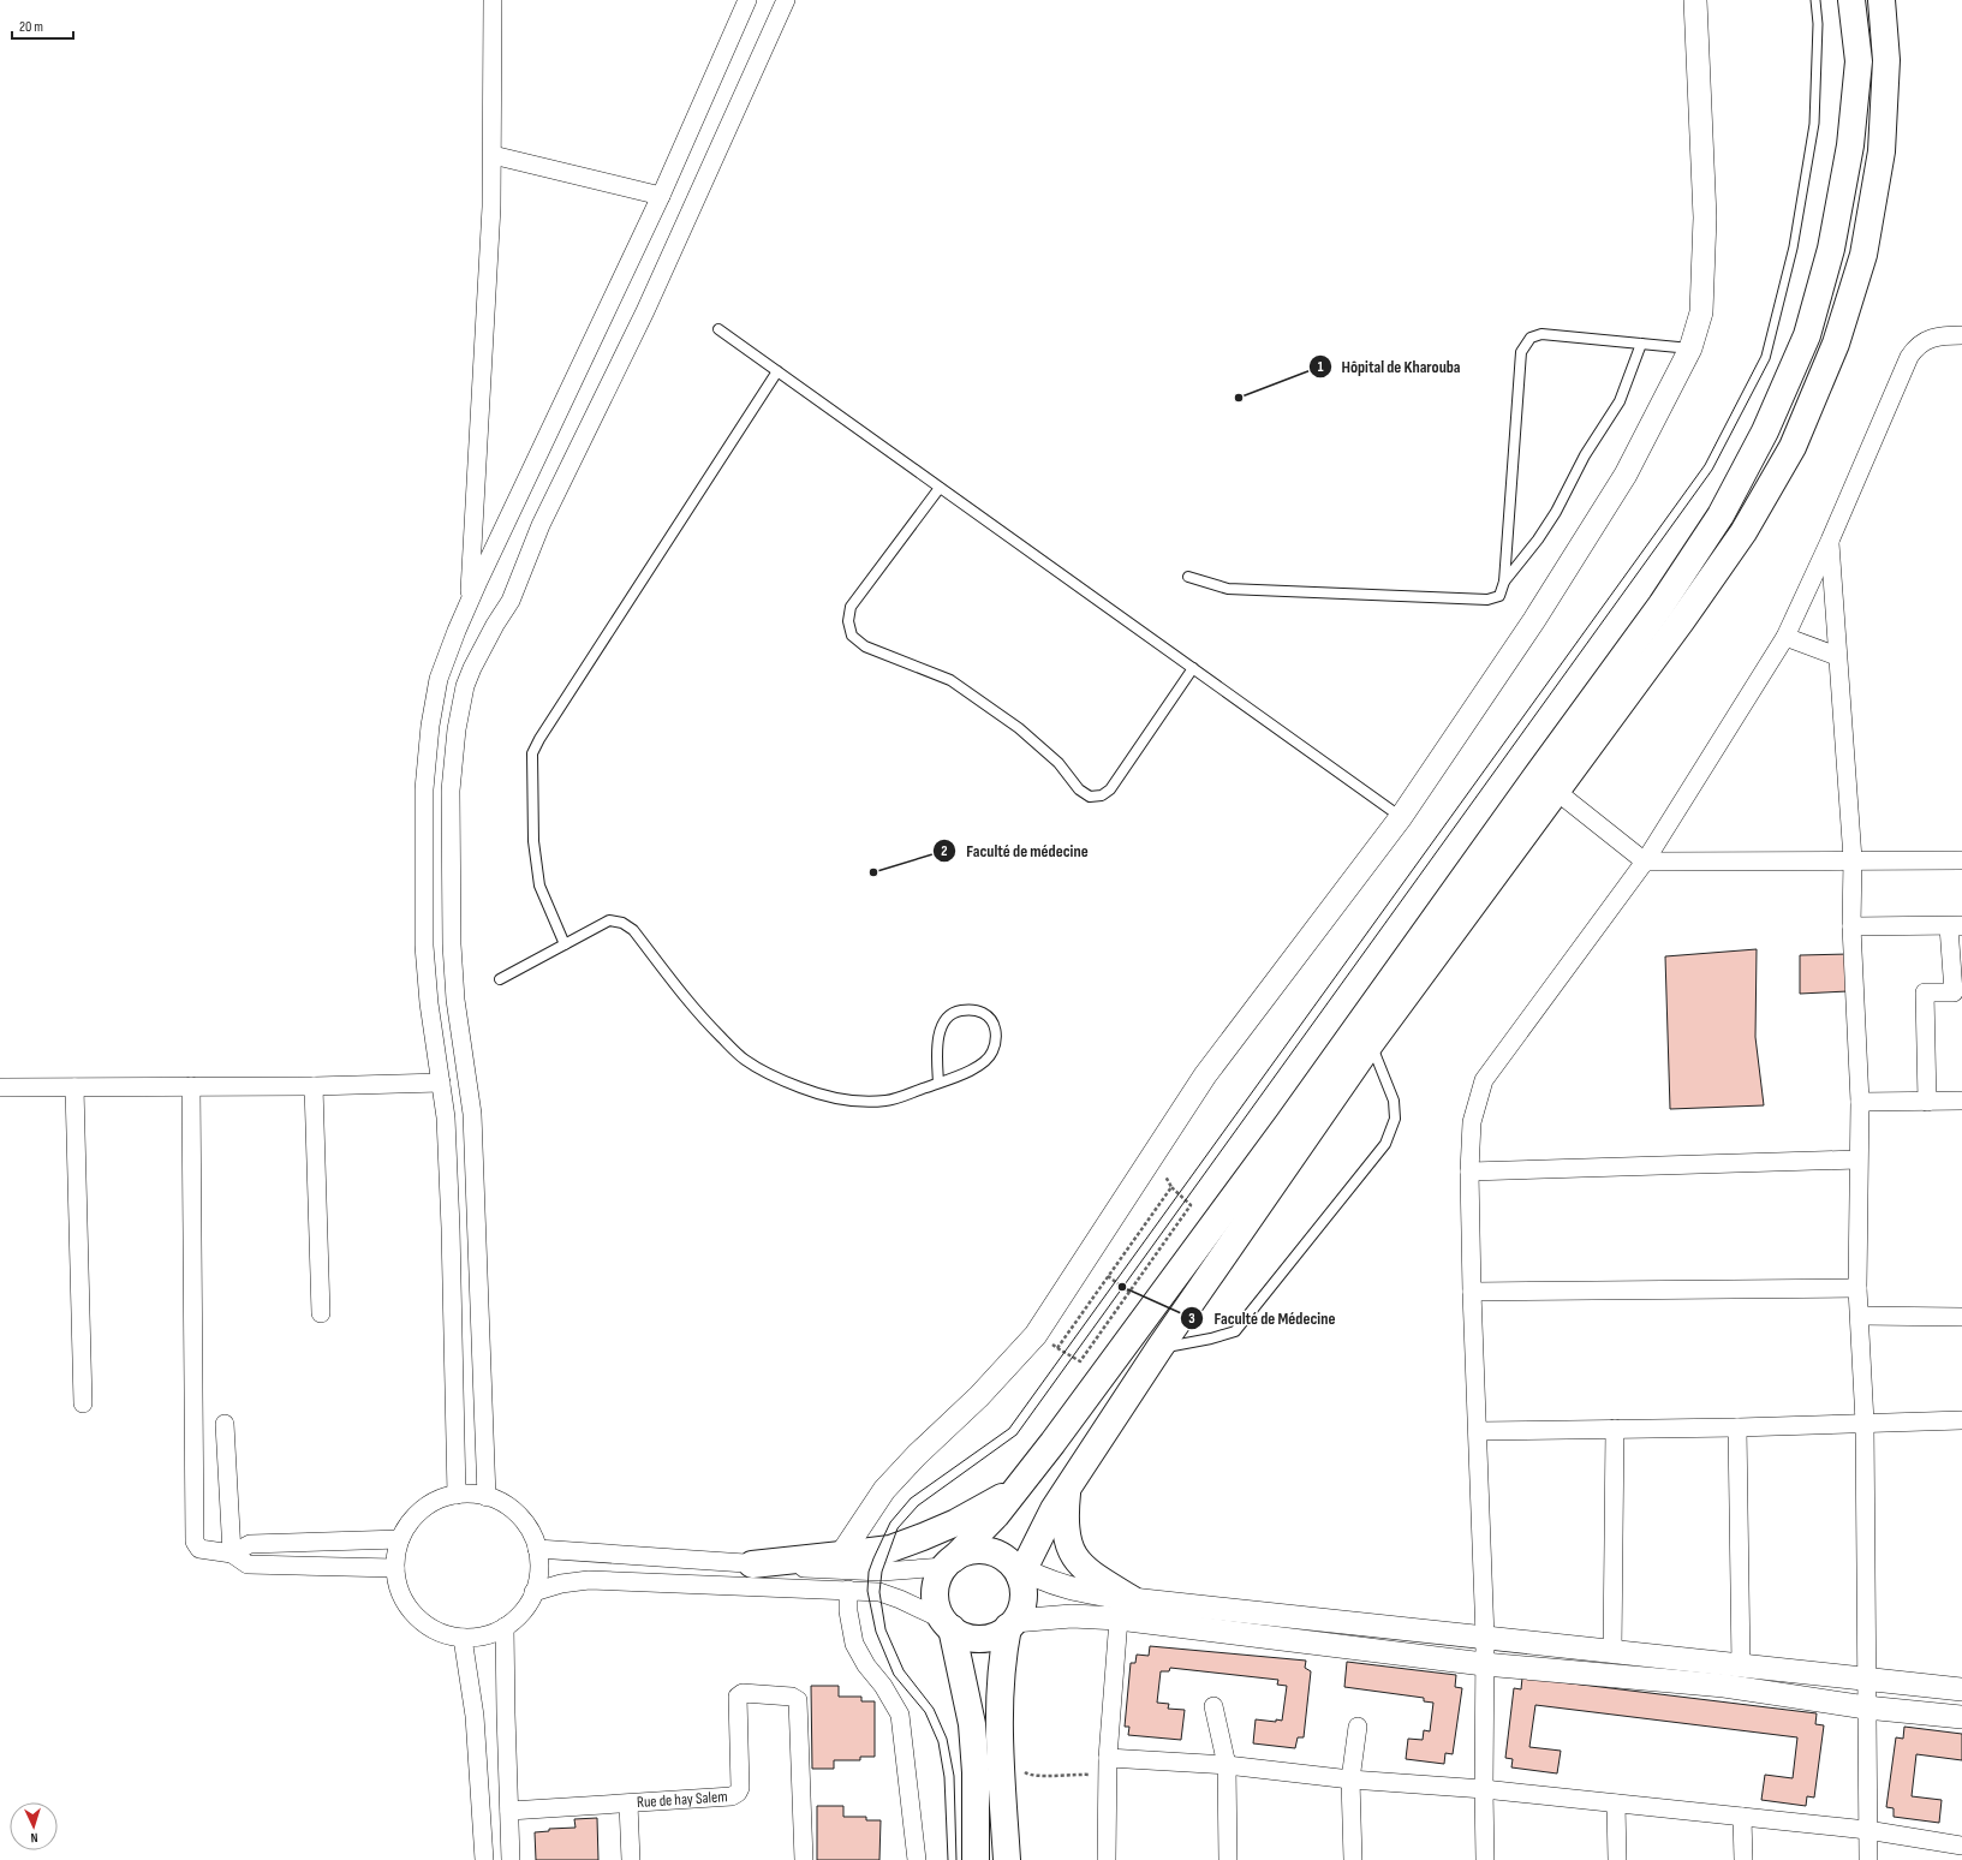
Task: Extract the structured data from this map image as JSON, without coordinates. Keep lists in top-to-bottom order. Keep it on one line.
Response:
{"streets":{"street":["Rue de hay Salem"]},"places":["Hôpital de Kharouba","Faculté de médecine","Faculté de Médecine"],"scale_bar":"20 m","north":"bottom"}
